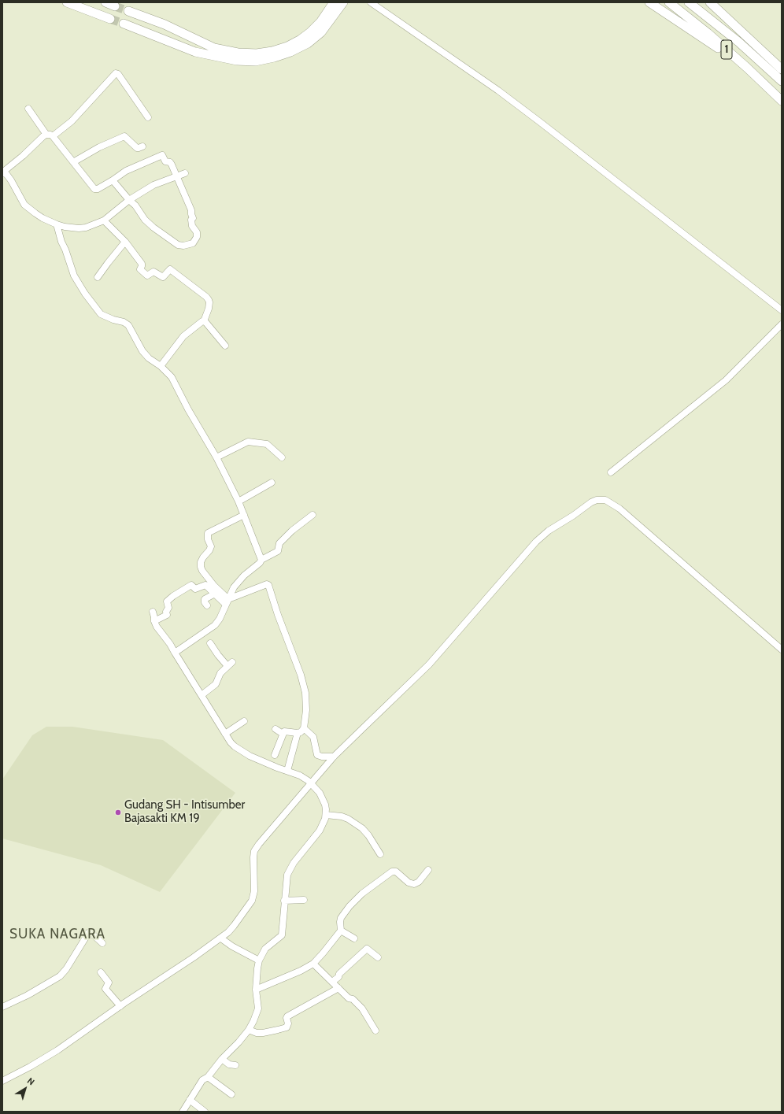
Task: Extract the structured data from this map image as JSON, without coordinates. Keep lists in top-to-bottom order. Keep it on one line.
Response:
{"streets":{"highway":["1"]},"districts":["SUKA NAGARA"],"places":["Gudang SH - Intisumber Bajasakti KM 19"],"north":"top right"}
